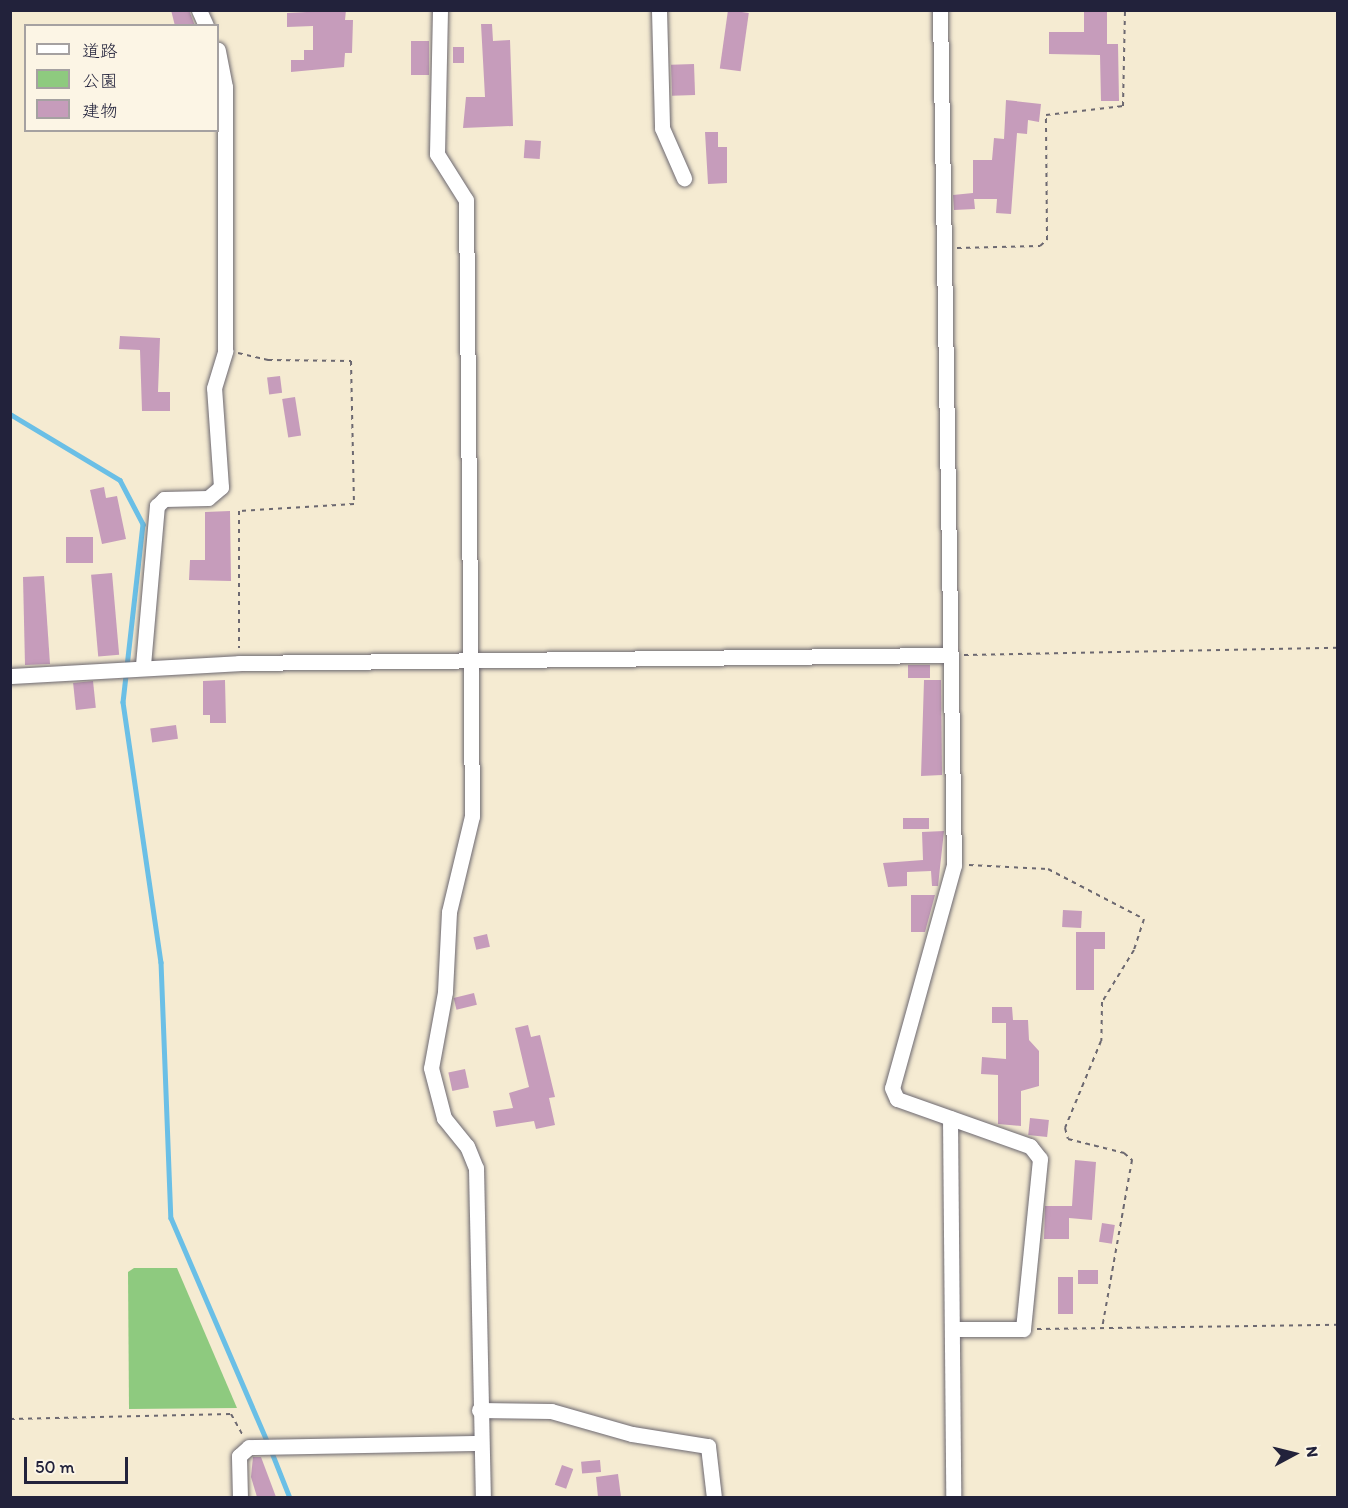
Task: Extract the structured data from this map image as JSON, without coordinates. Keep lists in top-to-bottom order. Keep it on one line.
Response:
{"legend":["道路","公園","建物"],"scale_bar":"50 m","north":"right"}
